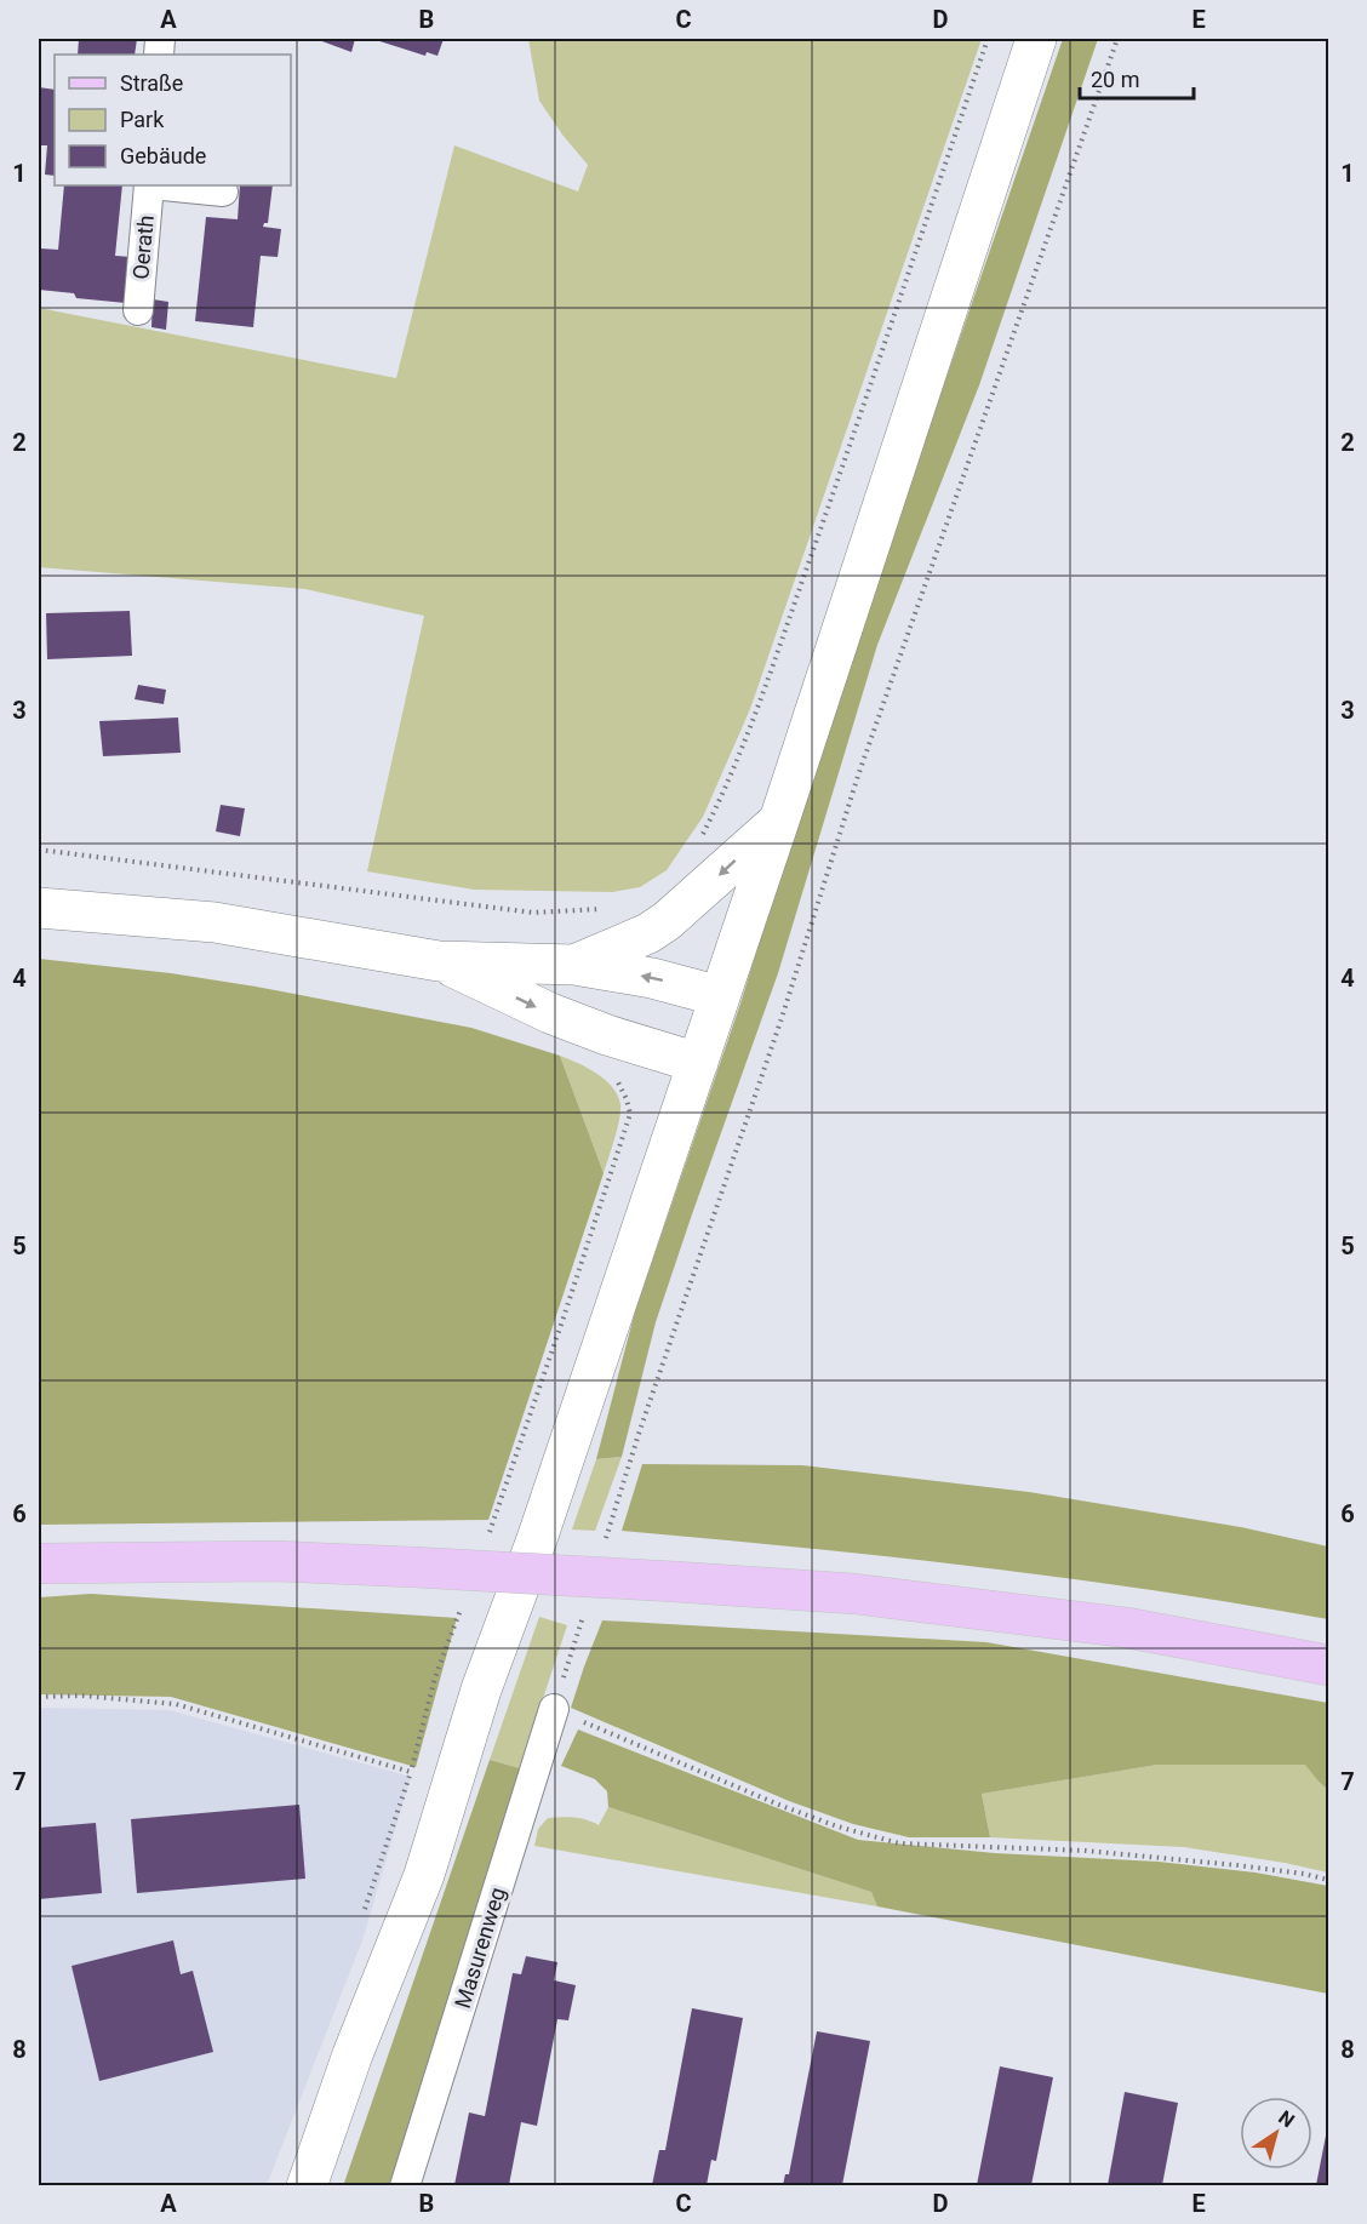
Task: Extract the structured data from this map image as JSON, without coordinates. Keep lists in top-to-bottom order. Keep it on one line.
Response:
{"streets":{"street":["Oerath","Masurenweg"]},"legend":["Straße","Park","Gebäude"],"scale_bar":"20 m","north":"top right","grid":{"columns":["A","B","C","D","E"],"rows":["1","2","3","4","5","6","7","8"]}}
